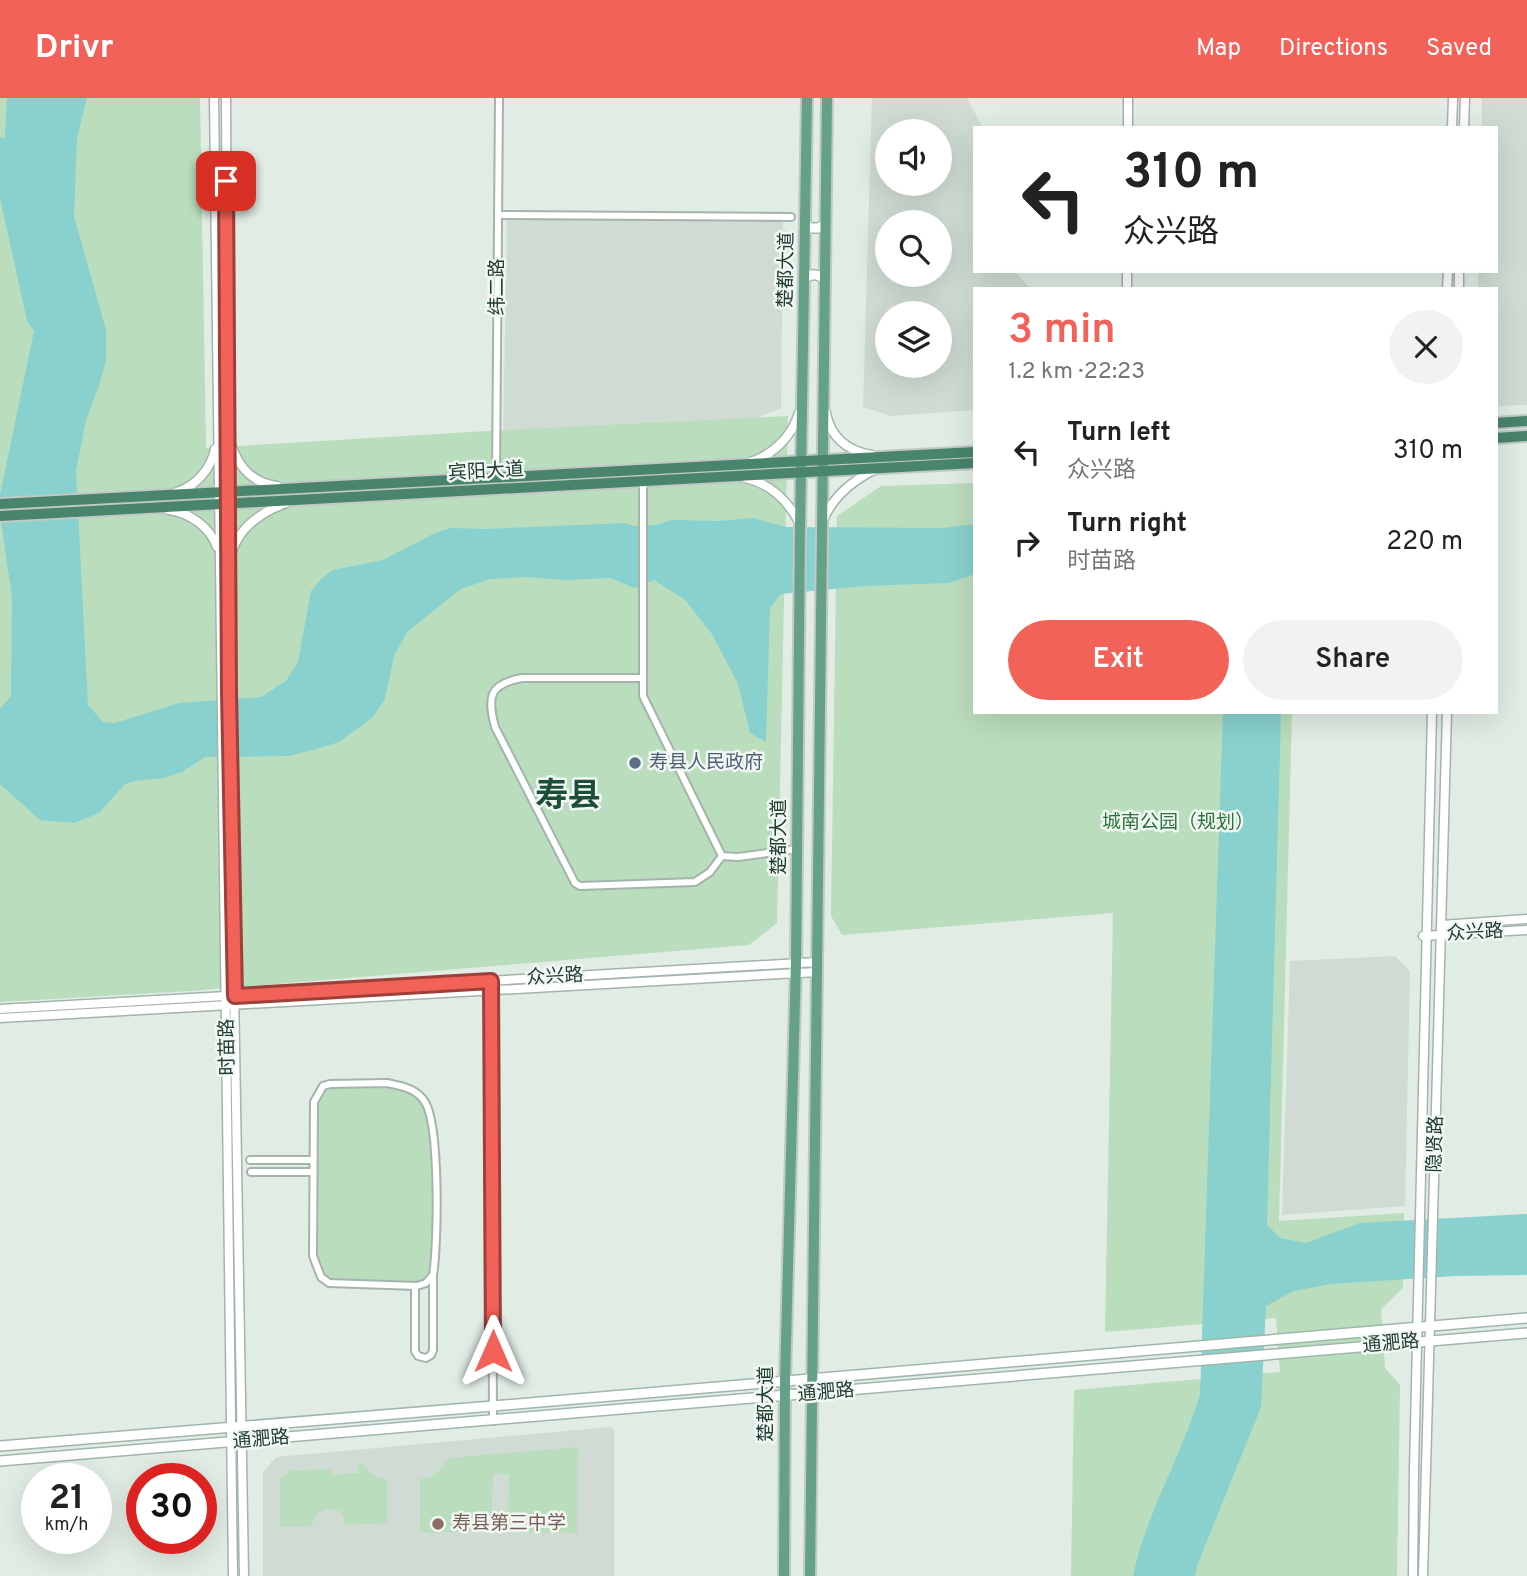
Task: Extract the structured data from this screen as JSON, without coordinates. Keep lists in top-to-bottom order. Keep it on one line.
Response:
{"streets":{"highway":["宾阳大道"],"main road":["楚都大道","通淝路"],"street":["纬二路","众兴路","时苗路","隐贤路"]},"crossings":[["楚都大道","宾阳大道"],["楚都大道","众兴路"],["楚都大道","通淝路"],["纬二路","宾阳大道"],["宾阳大道","时苗路"],["众兴路","时苗路"],["众兴路","隐贤路"],["时苗路","通淝路"],["隐贤路","通淝路"]],"districts":["寿县"],"parks":["城南公园（规划）"],"places":["寿县人民政府","寿县第三中学"],"page":{"header":"Drivr","nav":["Map","Directions","Saved"],"turn":["310 m","众兴路"],"heading":["3 min","1.2 km · 22:23"],"list":[{"name":"Turn left","note":"众兴路","value":"310 m"},{"name":"Turn right","note":"时苗路","value":"220 m"}],"buttons":["Exit","Share"],"speed":"21 km/h","limit":"30"}}
